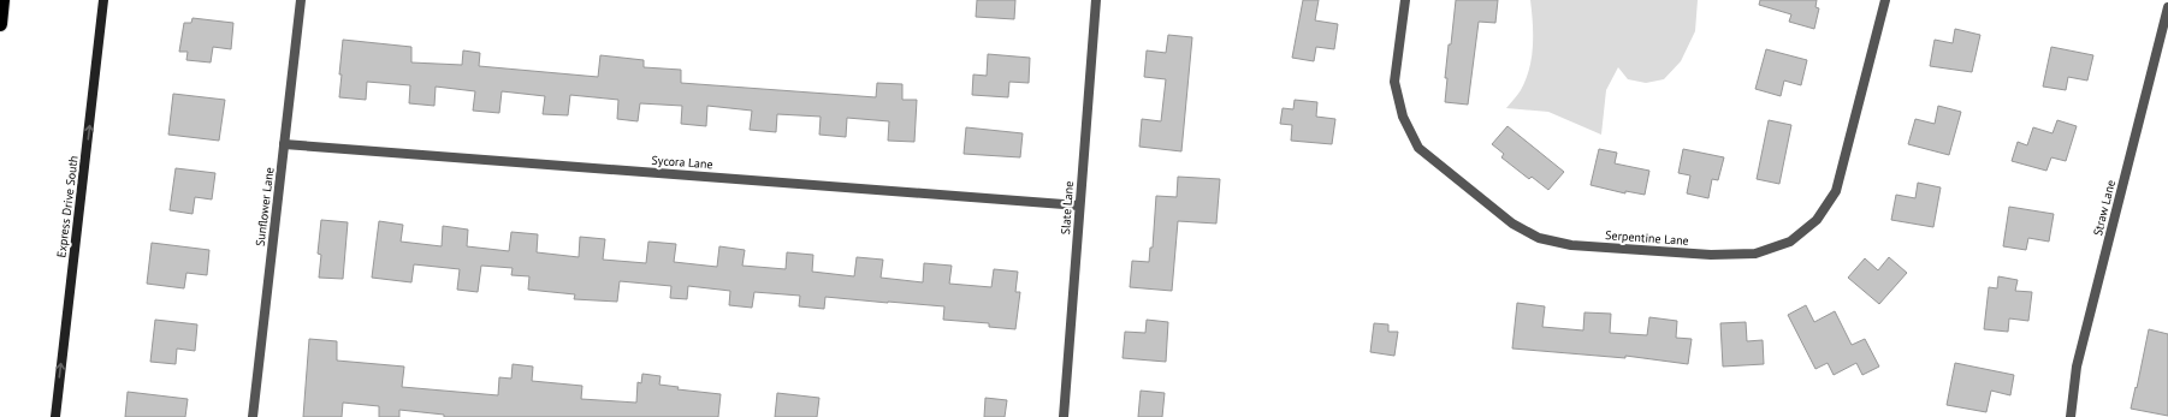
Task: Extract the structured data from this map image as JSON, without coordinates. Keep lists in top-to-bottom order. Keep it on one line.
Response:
{"streets":{"main road":["Express Drive South"],"street":["Sycora Lane","Sunflower Lane","Slate Lane","Straw Lane","Serpentine Lane"]},"crossings":[["Sycora Lane","Sunflower Lane"],["Sycora Lane","Slate Lane"]],"one_way":["Express Drive South"]}
